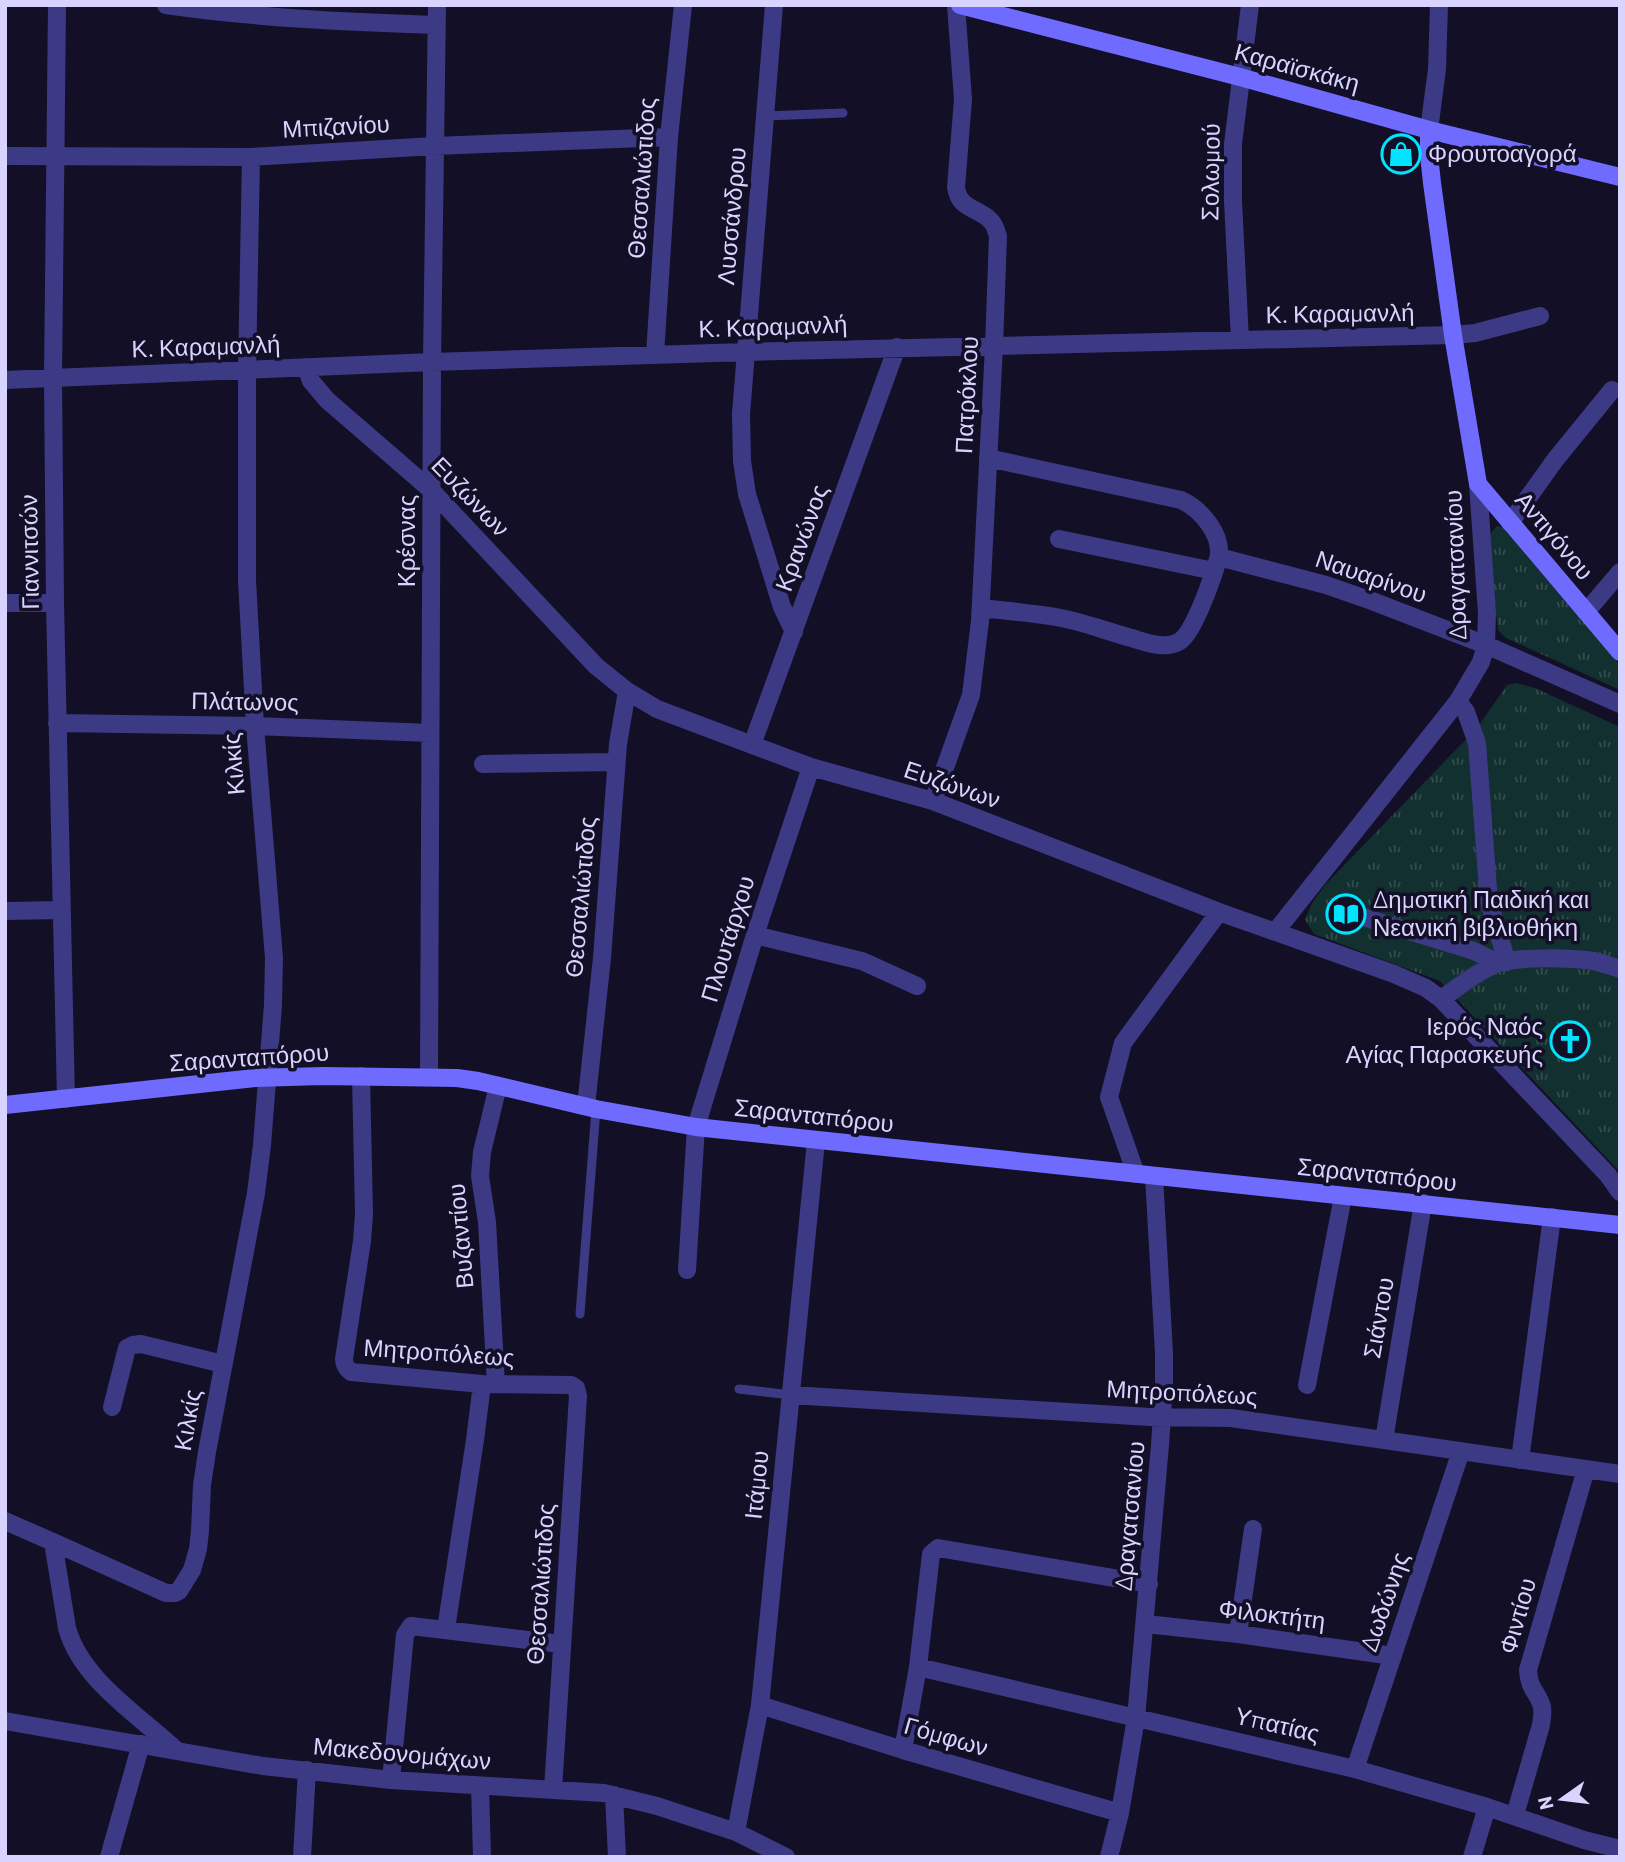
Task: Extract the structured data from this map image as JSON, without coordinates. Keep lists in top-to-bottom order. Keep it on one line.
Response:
{"streets":{"street":["Καραϊσκάκη","Μπιζανίου","Σολωμού","Θεσσαλιώτιδος","Λυσσάνδρου","Κ. Καραμανλή","Πατρόκλου","Ευζώνων","Αντιγόνου","Κρανώνος","Κρέσνας","Γιαννιτσών","Δραγατσανίου","Ναυαρίνου","Πλάτωνος","Κιλκίς","Πλουτάρχου","Σαρανταπόρου","Βυζαντίου","Σιάντου","Μητροπόλεως","Ιτάμου","Δωδώνης","Φιλοκτήτη","Φιντίου","Υπατίας","Γόμφων","Μακεδονομάχων"]},"crossings":[["Καραϊσκάκη","Σολωμού"],["Καραϊσκάκη","Πατρόκλου"],["Καραϊσκάκη","Δραγατσανίου"],["Μπιζανίου","Θεσσαλιώτιδος"],["Μπιζανίου","Κρέσνας"],["Μπιζανίου","Γιαννιτσών"],["Μπιζανίου","Κιλκίς"],["Σολωμού","Κ. Καραμανλή"],["Θεσσαλιώτιδος","Κ. Καραμανλή"],["Θεσσαλιώτιδος","Ευζώνων"],["Θεσσαλιώτιδος","Σαρανταπόρου"],["Θεσσαλιώτιδος","Μητροπόλεως"],["Θεσσαλιώτιδος","Μακεδονομάχων"],["Λυσσάνδρου","Κ. Καραμανλή"],["Λυσσάνδρου","Κρανώνος"],["Κ. Καραμανλή","Πατρόκλου"],["Κ. Καραμανλή","Ευζώνων"],["Κ. Καραμανλή","Κρανώνος"],["Κ. Καραμανλή","Κρέσνας"],["Κ. Καραμανλή","Γιαννιτσών"],["Κ. Καραμανλή","Δραγατσανίου"],["Κ. Καραμανλή","Κιλκίς"],["Πατρόκλου","Ευζώνων"],["Ευζώνων","Κρανώνος"],["Ευζώνων","Κρέσνας"],["Ευζώνων","Δραγατσανίου"],["Ευζώνων","Πλουτάρχου"],["Αντιγόνου","Δραγατσανίου"],["Κρέσνας","Πλάτωνος"],["Κρέσνας","Σαρανταπόρου"],["Γιαννιτσών","Πλάτωνος"],["Γιαννιτσών","Σαρανταπόρου"],["Δραγατσανίου","Ναυαρίνου"],["Δραγατσανίου","Σαρανταπόρου"],["Δραγατσανίου","Μητροπόλεως"],["Δραγατσανίου","Φιλοκτήτη"],["Δραγατσανίου","Υπατίας"],["Δραγατσανίου","Γόμφων"],["Πλάτωνος","Κιλκίς"],["Κιλκίς","Σαρανταπόρου"],["Πλουτάρχου","Σαρανταπόρου"],["Σαρανταπόρου","Βυζαντίου"],["Σαρανταπόρου","Σιάντου"],["Σαρανταπόρου","Μητροπόλεως"],["Σαρανταπόρου","Ιτάμου"],["Βυζαντίου","Μητροπόλεως"],["Σιάντου","Μητροπόλεως"],["Μητροπόλεως","Ιτάμου"],["Μητροπόλεως","Δωδώνης"],["Μητροπόλεως","Φιντίου"],["Ιτάμου","Γόμφων"],["Ιτάμου","Μακεδονομάχων"],["Δωδώνης","Φιλοκτήτη"],["Δωδώνης","Υπατίας"],["Φιντίου","Υπατίας"]],"places":{"shop":["Φρουτοαγορά"],"library":["Δημοτική Παιδική και Νεανική βιβλιοθήκη"],"church":["Ιερός Ναός Αγίας Παρασκευής"]},"north":"left"}
